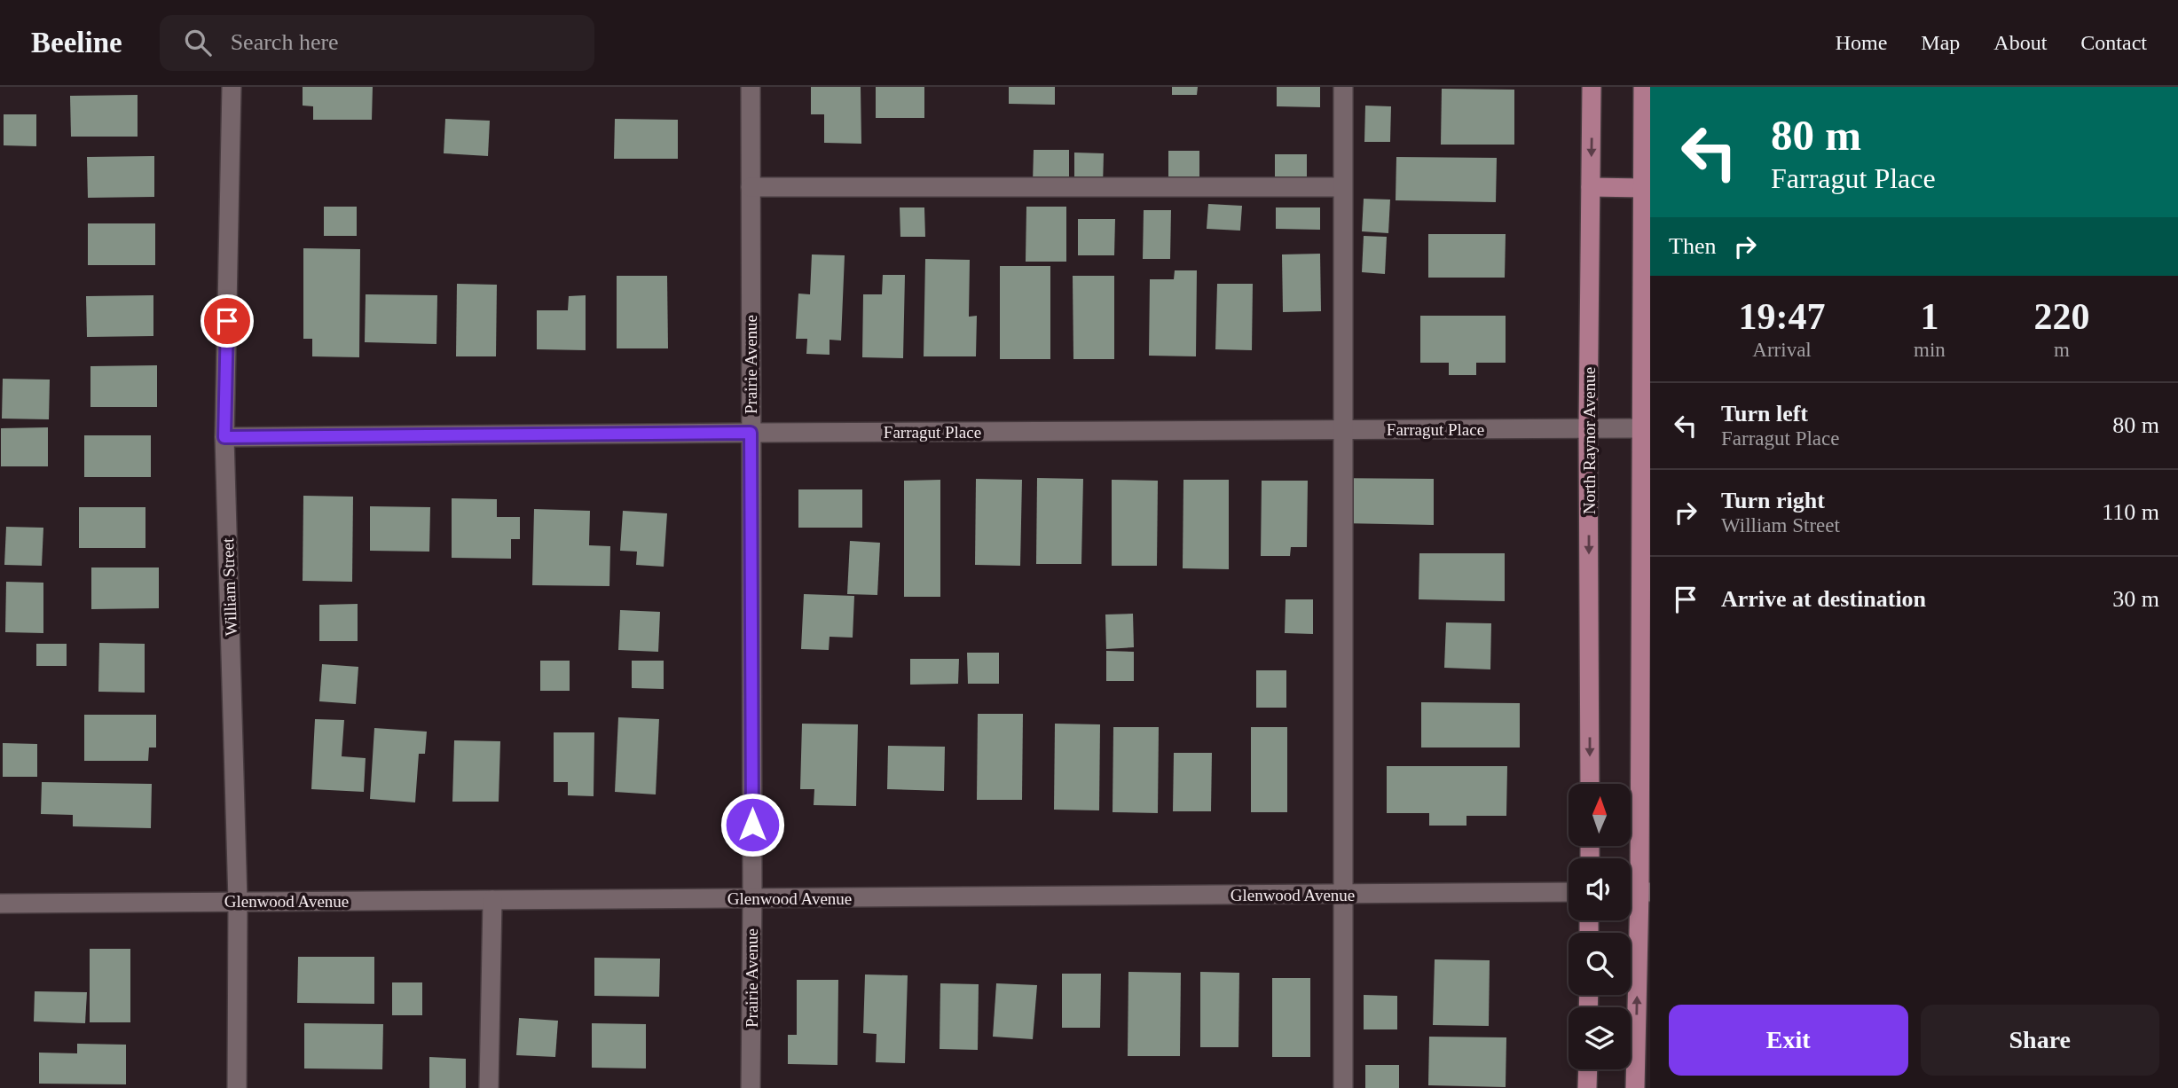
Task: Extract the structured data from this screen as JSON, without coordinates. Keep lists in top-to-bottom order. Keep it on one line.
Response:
{"streets":{"main road":["North Raynor Avenue"],"street":["Prairie Avenue","Farragut Place","William Street","Glenwood Avenue"]},"crossings":[["Prairie Avenue","Farragut Place"],["Prairie Avenue","Glenwood Avenue"],["Farragut Place","North Raynor Avenue"],["Farragut Place","William Street"],["William Street","Glenwood Avenue"]],"north":"top","page":{"header":"Beeline","search":"Search here","nav":["Home","Map","About","Contact"],"turn":["80 m","Farragut Place"],"then":"Then","eta":["19:47","Arrival","1","min","220","m"],"list":[{"name":"Turn left","note":"Farragut Place","value":"80 m"},{"name":"Turn right","note":"William Street","value":"110 m"},{"name":"Arrive at destination","value":"30 m"}],"buttons":["Exit","Share"]}}
